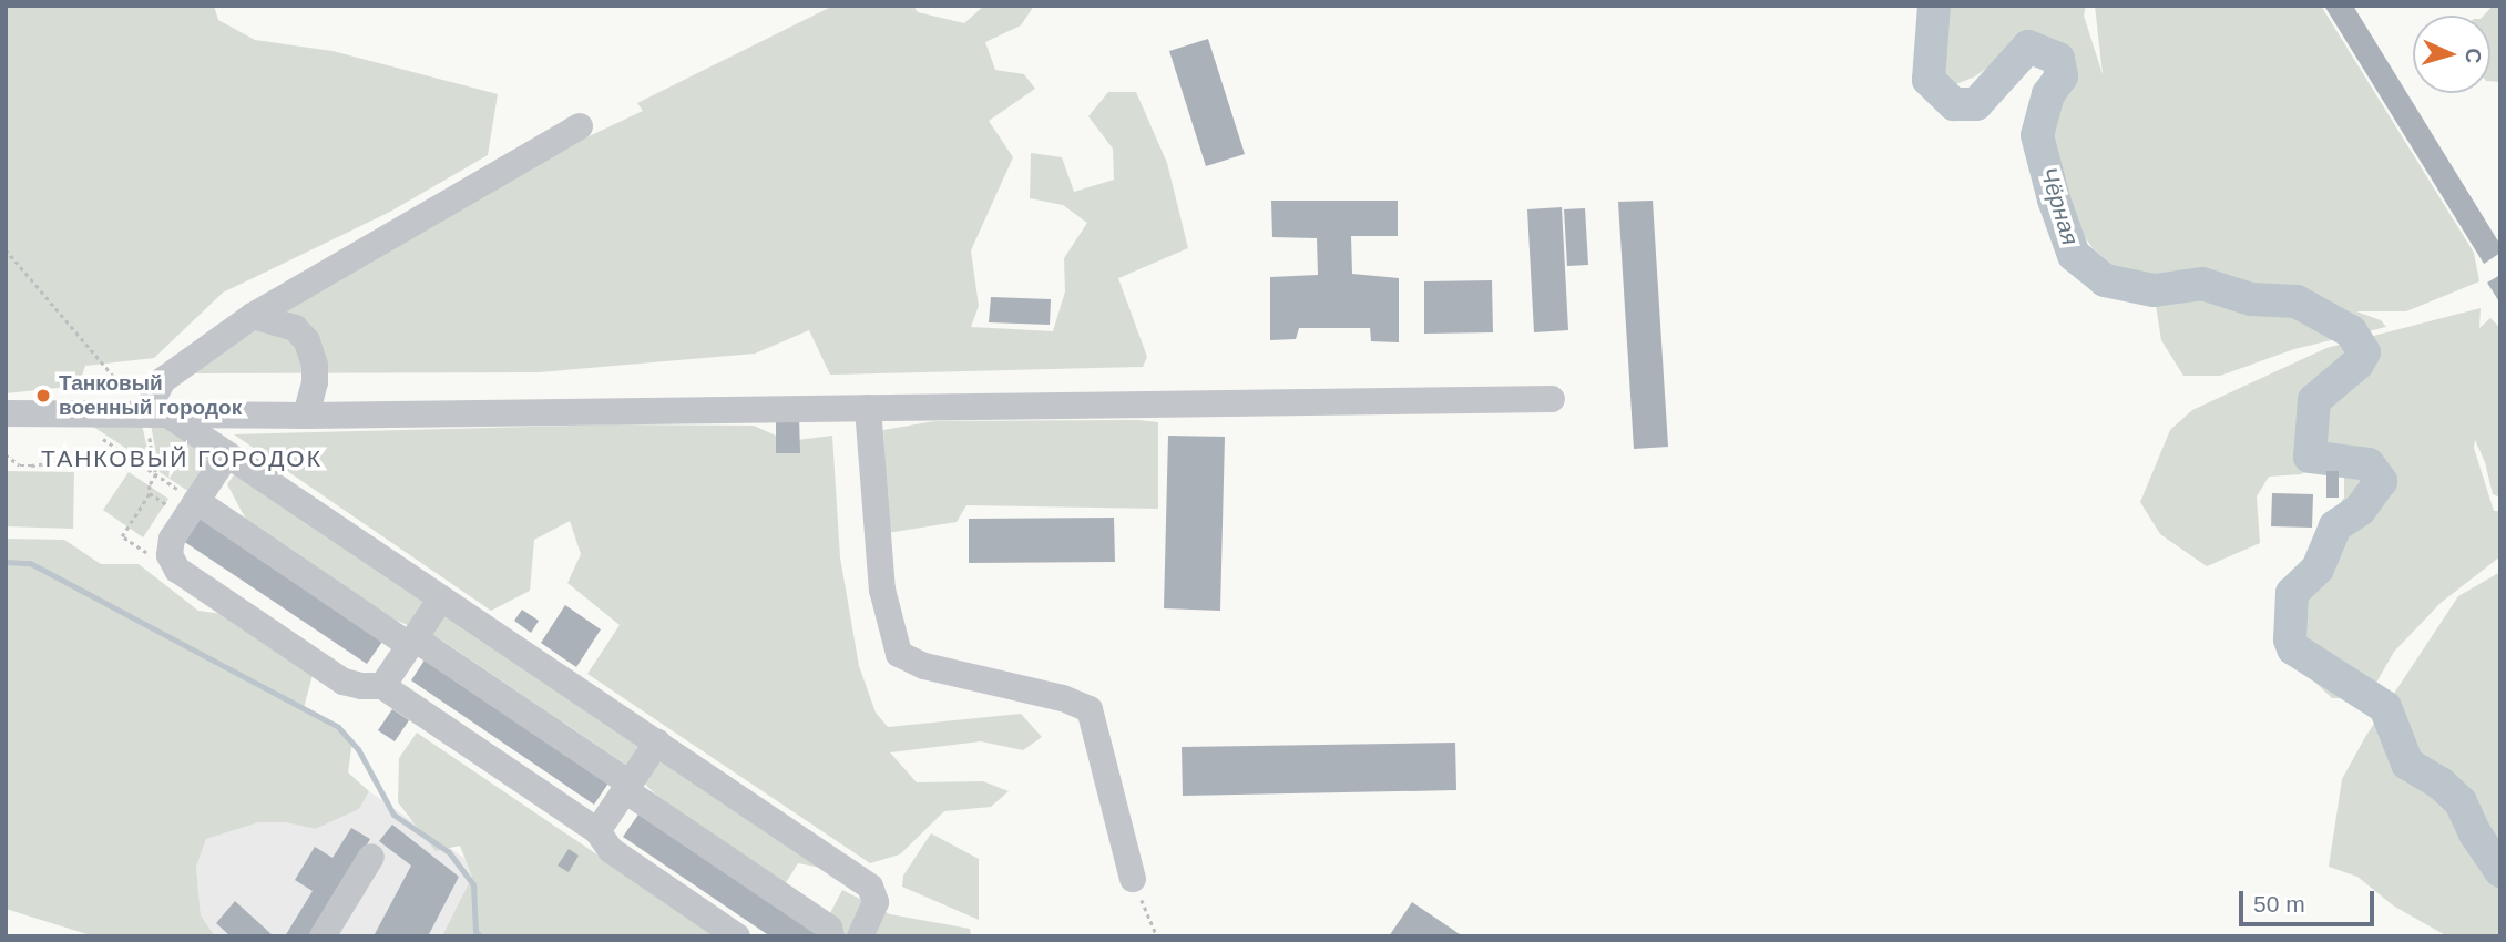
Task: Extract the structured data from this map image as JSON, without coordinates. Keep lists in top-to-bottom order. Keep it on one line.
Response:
{"districts":["ТАНКОВЫЙ ГОРОДОК"],"water":["Чёрная"],"places":["Танковый военный городок"],"scale_bar":"50 m","north":"right"}
